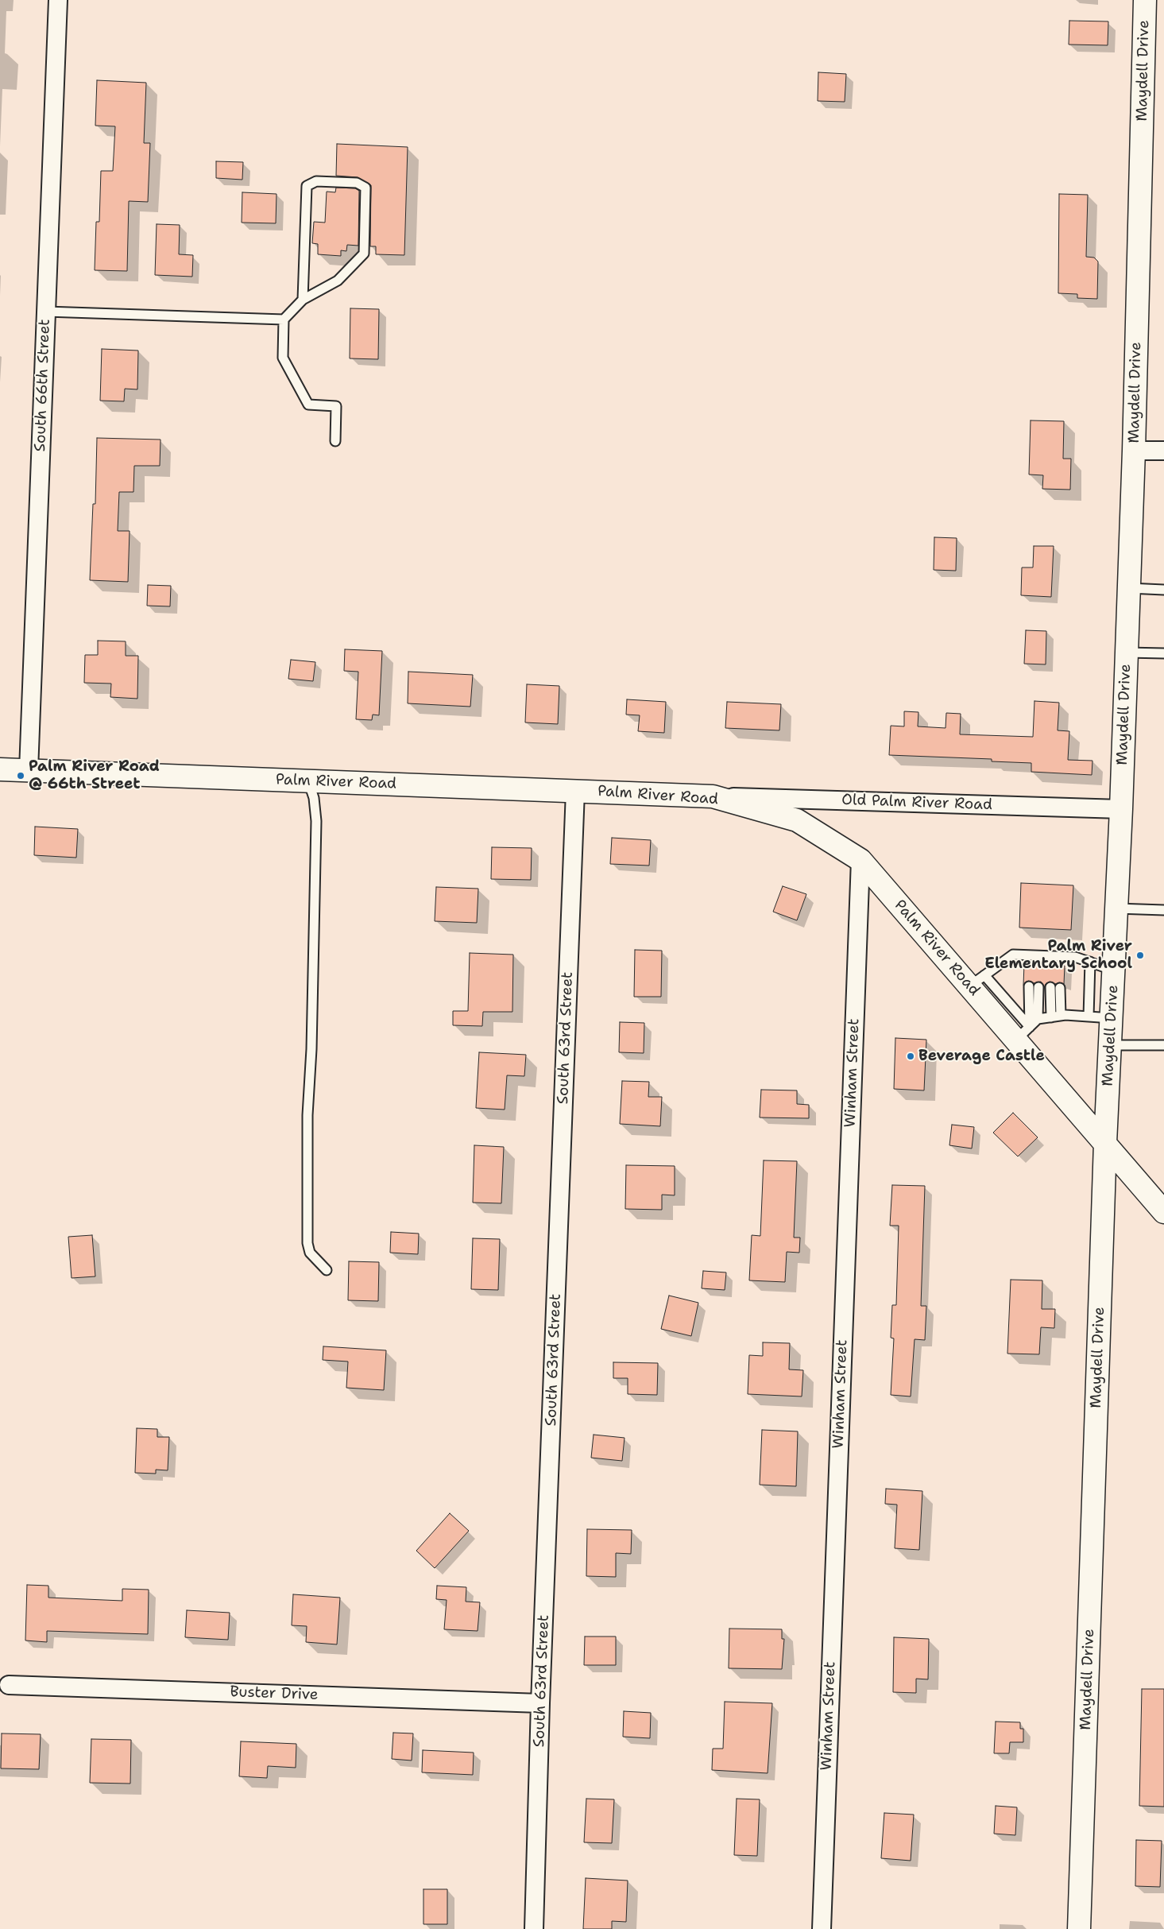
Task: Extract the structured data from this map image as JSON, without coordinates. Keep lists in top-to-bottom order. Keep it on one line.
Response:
{"streets":{"street":["Maydell Drive","South 66th Street","Palm River Road","Old Palm River Road","South 63rd Street","Winham Street","Buster Drive"]},"crossings":[["Maydell Drive","Palm River Road"],["Maydell Drive","Old Palm River Road"],["South 66th Street","Palm River Road"],["Palm River Road","Old Palm River Road"],["Palm River Road","South 63rd Street"],["Palm River Road","Winham Street"],["South 63rd Street","Buster Drive"]],"places":["Palm River Road @ 66th Street","Palm River Elementary School","Beverage Castle"]}
